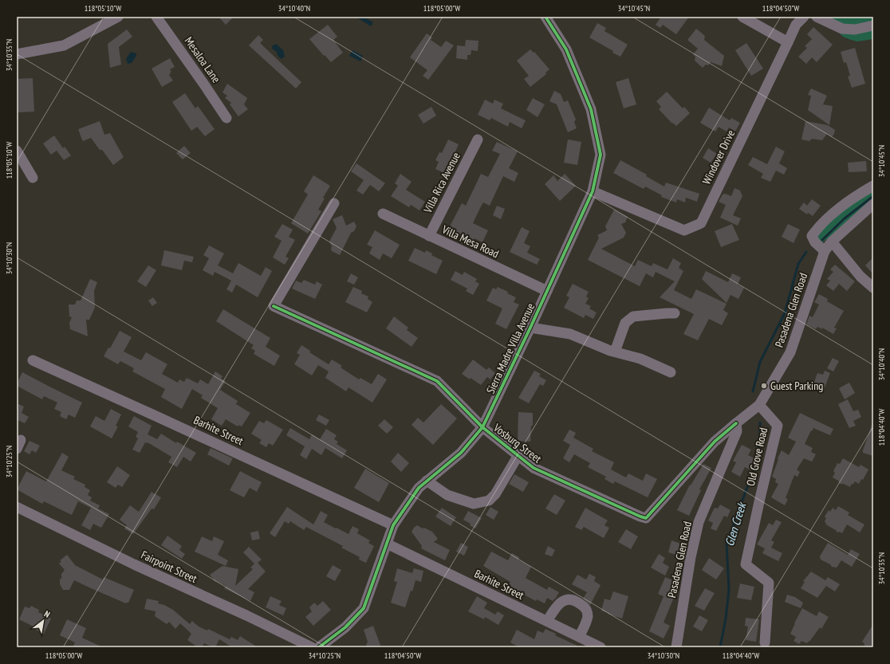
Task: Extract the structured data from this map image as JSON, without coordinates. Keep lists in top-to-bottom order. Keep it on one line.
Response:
{"streets":{"street":["Mesaloa Lane","Windover Drive","Villa Rica Avenue","Villa Mesa Road","Pasadena Glen Road","Sierra Madre Villa Avenue","Barhite Street","Vosburg Street","Old Grove Road","Fairpoint Street"]},"crossings":[["Windover Drive","Sierra Madre Villa Avenue"],["Villa Rica Avenue","Villa Mesa Road"],["Villa Mesa Road","Sierra Madre Villa Avenue"],["Pasadena Glen Road","Vosburg Street"],["Pasadena Glen Road","Old Grove Road"],["Sierra Madre Villa Avenue","Barhite Street"],["Sierra Madre Villa Avenue","Vosburg Street"]],"water":["Glen Creek"],"places":["Guest Parking"],"north":"top right","coordinates":["118°05'10\"W","34°10'40\"N","118°05'00\"W","34°10'45\"N","118°04'50\"W","34°10'35\"N","34°10'30\"N","118°04'40\"W","34°10'25\"N"]}
